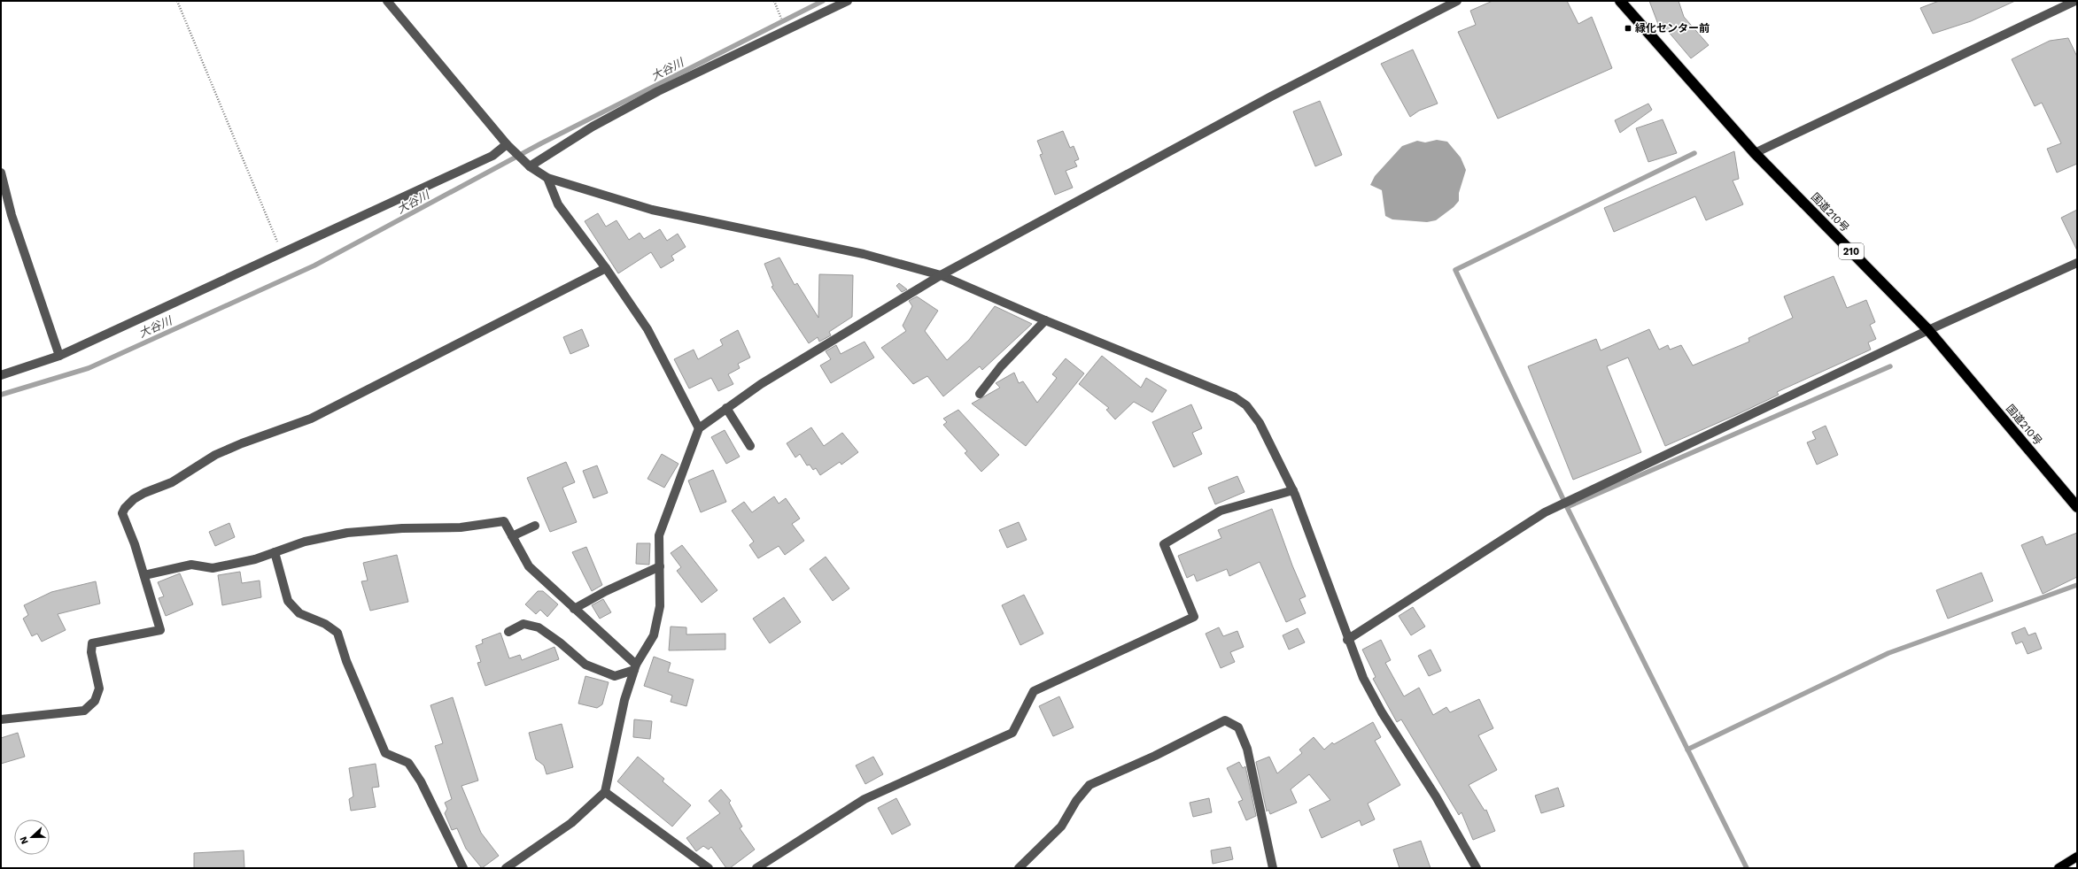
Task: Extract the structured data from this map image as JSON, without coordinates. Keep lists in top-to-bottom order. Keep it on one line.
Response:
{"streets":{"highway":["国道210号","210"]},"water":["大谷川"],"places":{"transit":["緑化センター前"]},"north":"left"}
